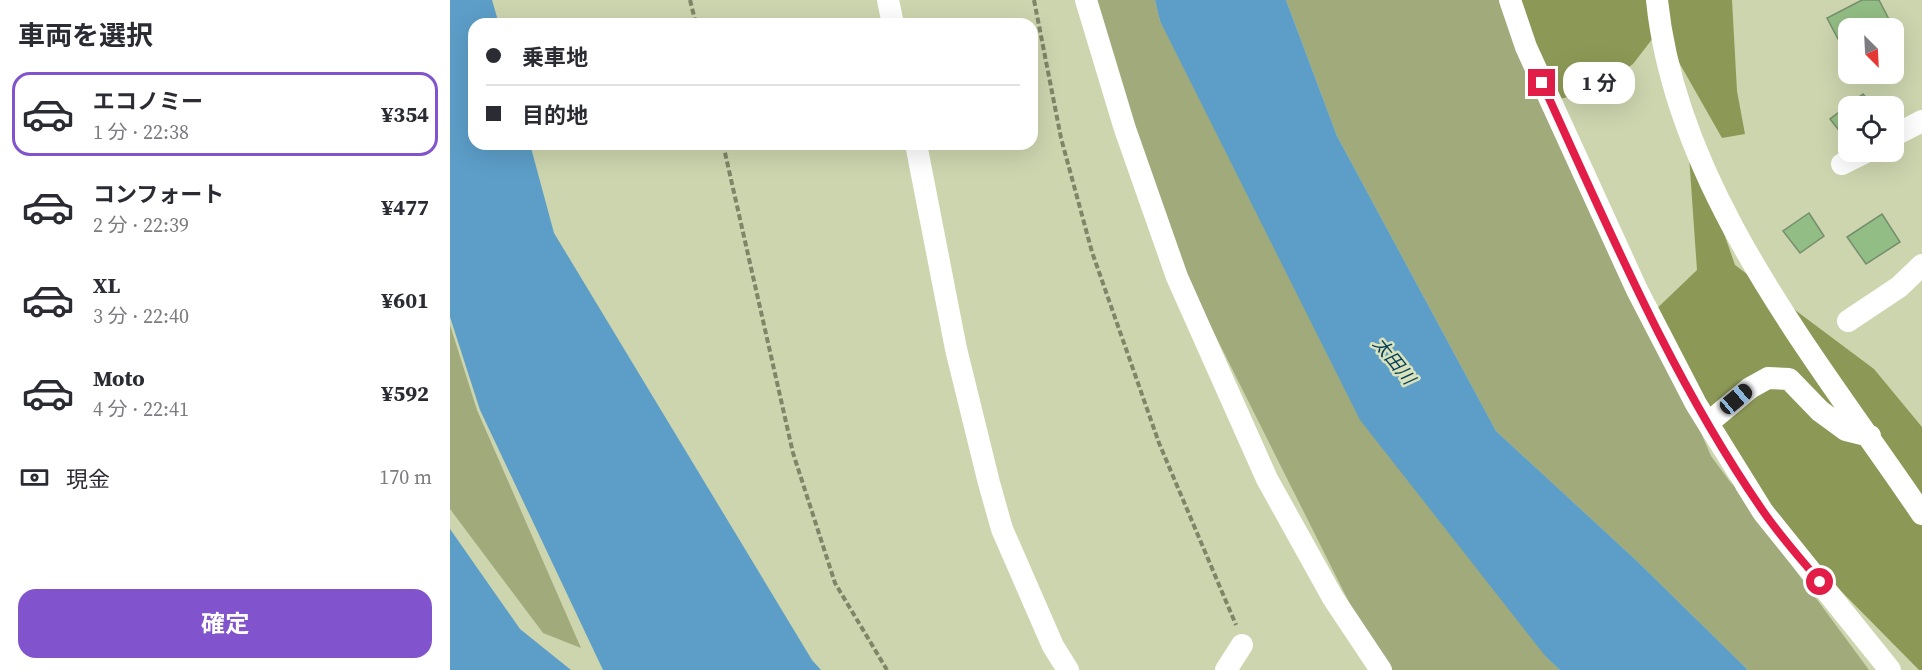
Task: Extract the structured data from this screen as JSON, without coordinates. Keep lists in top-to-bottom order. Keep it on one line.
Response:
{"water":["太田川"],"north":"bottom right","page":{"heading":"車両を選択","banner":["乗車地","目的地"],"bubble":"1 分","list":[{"name":"エコノミー","note":"1 分 · 22:38","value":"¥354"},{"name":"コンフォート","note":"2 分 · 22:39","value":"¥477"},{"name":"XL","note":"3 分 · 22:40","value":"¥601"},{"name":"Moto","note":"4 分 · 22:41","value":"¥592"}],"pay":["現金","170 m"],"buttons":"確定"}}
